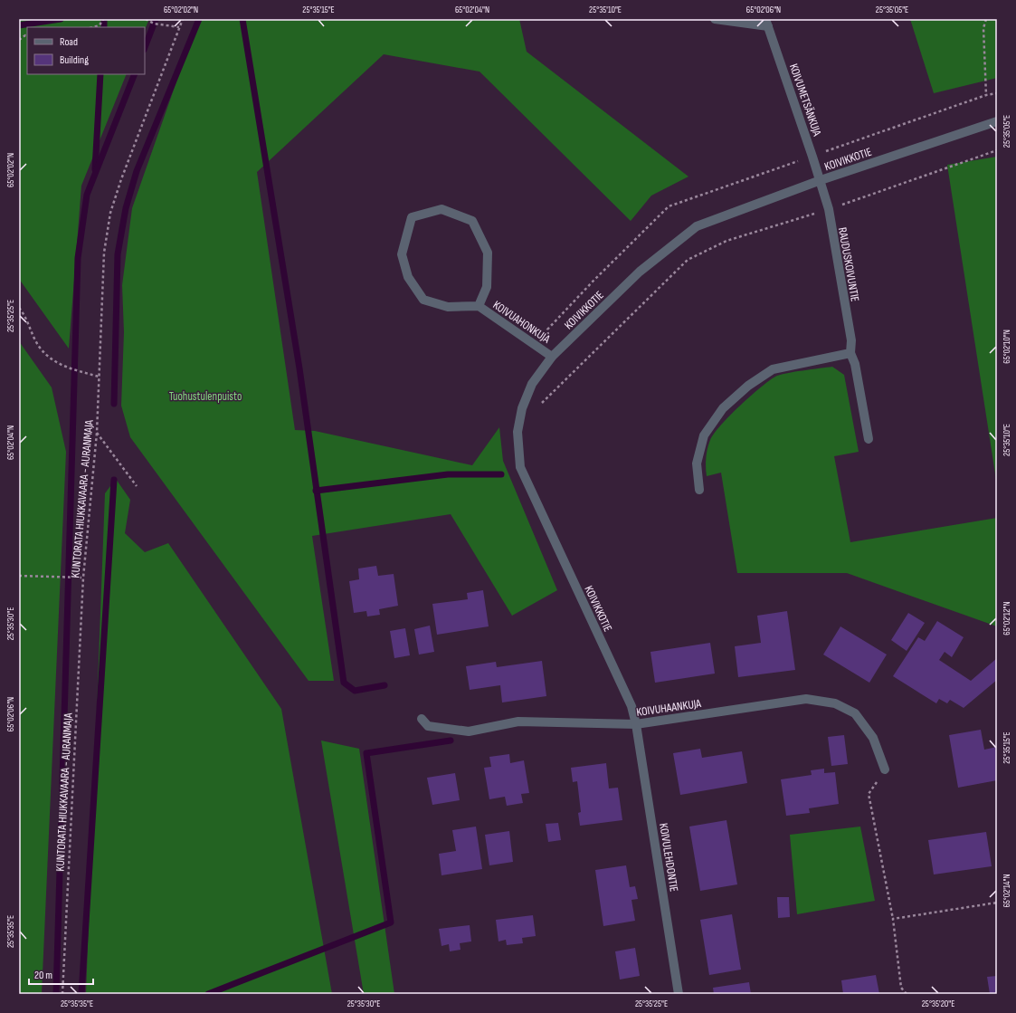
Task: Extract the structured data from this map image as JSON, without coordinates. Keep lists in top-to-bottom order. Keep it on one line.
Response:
{"streets":{"street":["KOIVUMETSÄNKUJA","KOIVIKKOTIE","RAUDUSKOIVUNTIE","KOIVUAHONKUJA","KOIVUHAANKUJA","KOIVULEHDONTIE"],"path":["KUNTORATA HIUKKAVAARA - AURANMAJA"]},"crossings":[["KOIVUMETSÄNKUJA","KOIVIKKOTIE"],["KOIVUMETSÄNKUJA","RAUDUSKOIVUNTIE"],["KOIVIKKOTIE","RAUDUSKOIVUNTIE"],["KOIVIKKOTIE","KOIVUAHONKUJA"],["KOIVIKKOTIE","KOIVUHAANKUJA"],["KOIVIKKOTIE","KOIVULEHDONTIE"],["KOIVUHAANKUJA","KOIVULEHDONTIE"]],"parks":["Tuohustulenpuisto"],"legend":["Road","Building"],"scale_bar":"20 m","coordinates":["65°02'02\"N","25°35'15\"E","65°02'04\"N","25°35'10\"E","65°02'06\"N","25°35'05\"E","25°35'25\"E","65°02'10\"N","65°02'12\"N","25°35'30\"E","65°02'14\"N","25°35'35\"E","25°35'20\"E"]}
